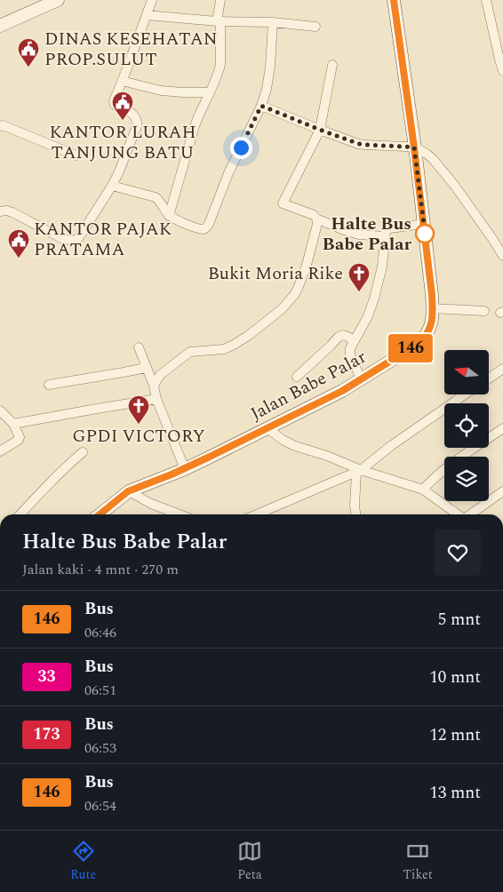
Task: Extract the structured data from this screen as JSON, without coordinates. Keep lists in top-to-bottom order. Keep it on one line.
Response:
{"streets":{"street":["Jalan Babe Palar"]},"places":{"public building":["DINAS KESEHATAN PROP.SULUT","KANTOR LURAH TANJUNG BATU","KANTOR PAJAK PRATAMA"],"other":["Halte Bus Babe Palar"],"church":["Bukit Moria Rike","GPDI VICTORY"]},"lines":["bus line 146"],"north":"left","page":{"on_map":"146","heading":["Halte Bus Babe Palar","Jalan kaki · 4 mnt · 270 m"],"list":[{"mark":"146","name":"Bus","note":"06:46","value":"5 mnt"},{"mark":"33","name":"Bus","note":"06:51","value":"10 mnt"},{"mark":"173","name":"Bus","note":"06:53","value":"12 mnt"},{"mark":"146","name":"Bus","note":"06:54","value":"13 mnt"}],"tabs":["Rute","Peta","Tiket"]}}
